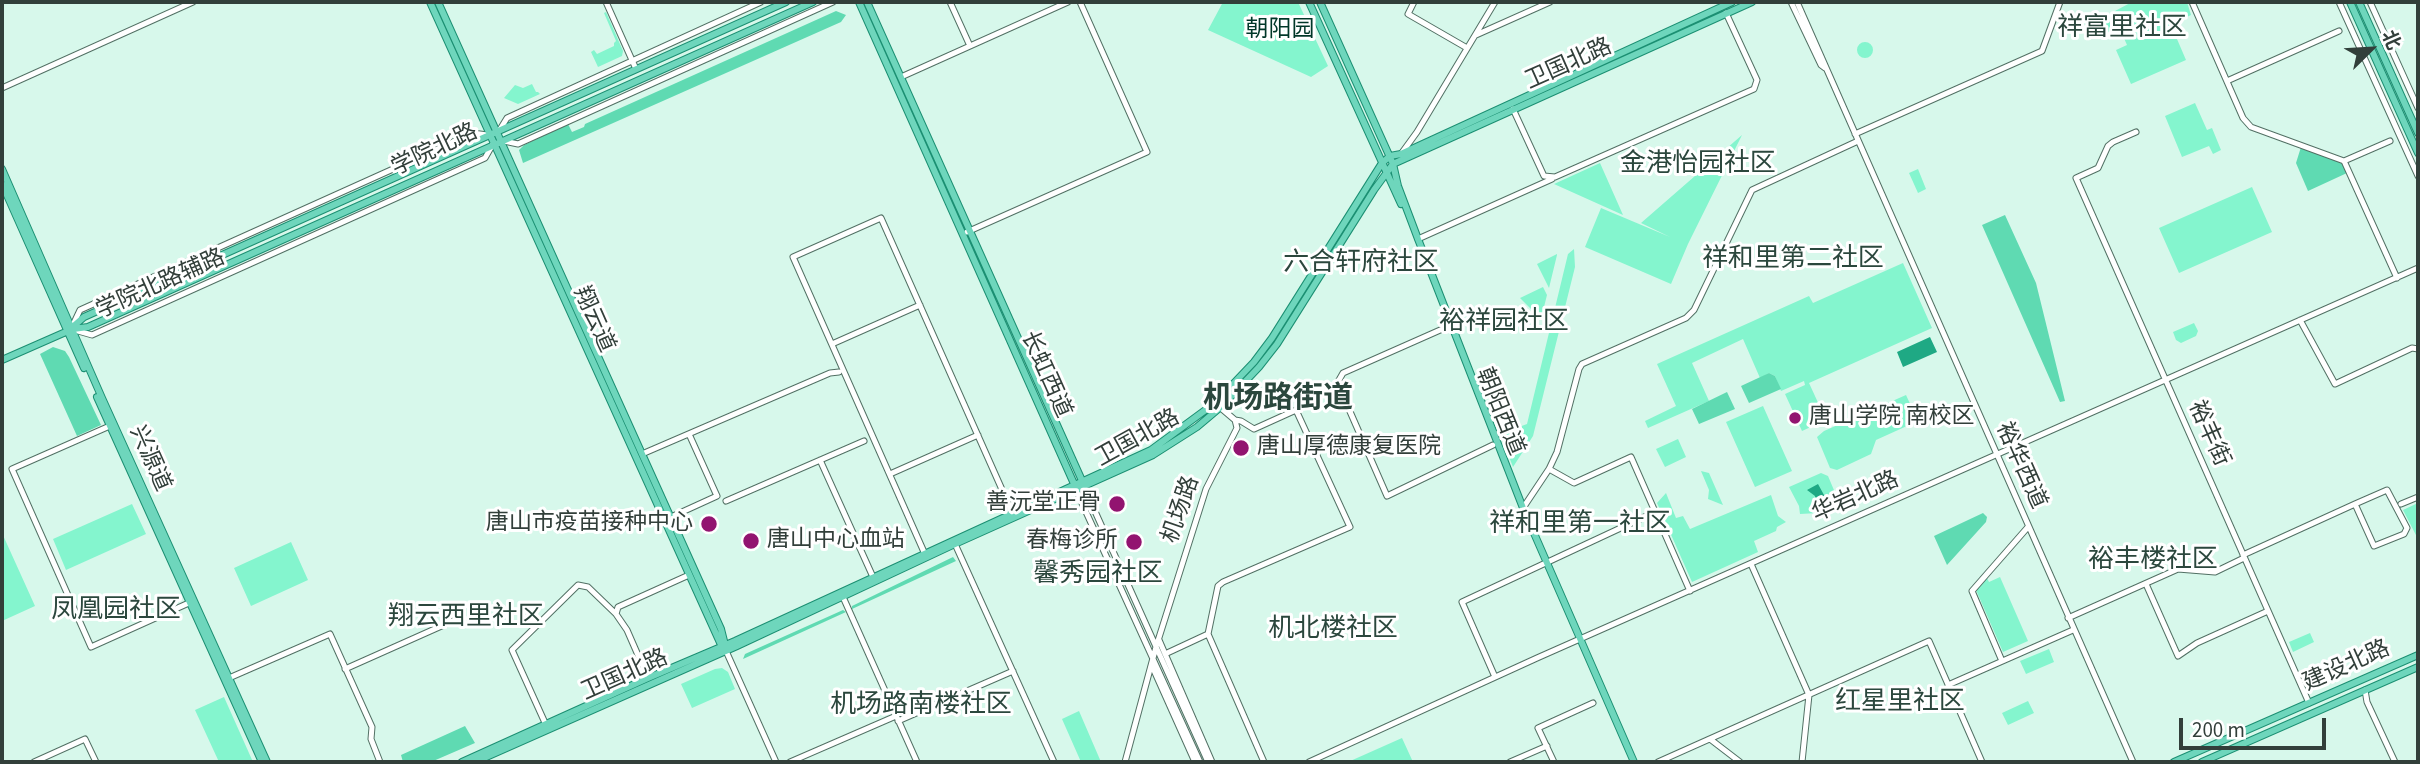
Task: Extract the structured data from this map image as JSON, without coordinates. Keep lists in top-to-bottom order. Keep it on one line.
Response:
{"streets":{"main road":["卫国北路","学院北路","翔云道","长虹西道","朝阳西道","兴源道","建设北路"],"street":["学院北路辅路","裕丰街","裕华西道","华岩北路","机场路"]},"crossings":[["卫国北路","翔云道"],["卫国北路","长虹西道"],["卫国北路","朝阳西道"],["学院北路","学院北路辅路"],["学院北路","翔云道"],["学院北路","兴源道"],["学院北路辅路","翔云道"],["学院北路辅路","兴源道"],["长虹西道","机场路"],["朝阳西道","华岩北路"],["裕丰街","华岩北路"],["裕丰街","建设北路"],["裕华西道","华岩北路"]],"districts":["祥富里社区","金港怡园社区","祥和里第二社区","六合轩府社区","裕祥园社区","机场路街道","祥和里第一社区","裕丰楼社区","馨秀园社区","凤凰园社区","翔云西里社区","机北楼社区","红星里社区","机场路南楼社区"],"parks":["朝阳园"],"places":["唐山学院 南校区","唐山厚德康复医院","善沅堂正骨","唐山市疫苗接种中心","唐山中心血站","春梅诊所"],"scale_bar":"200 m","north":"top right"}
